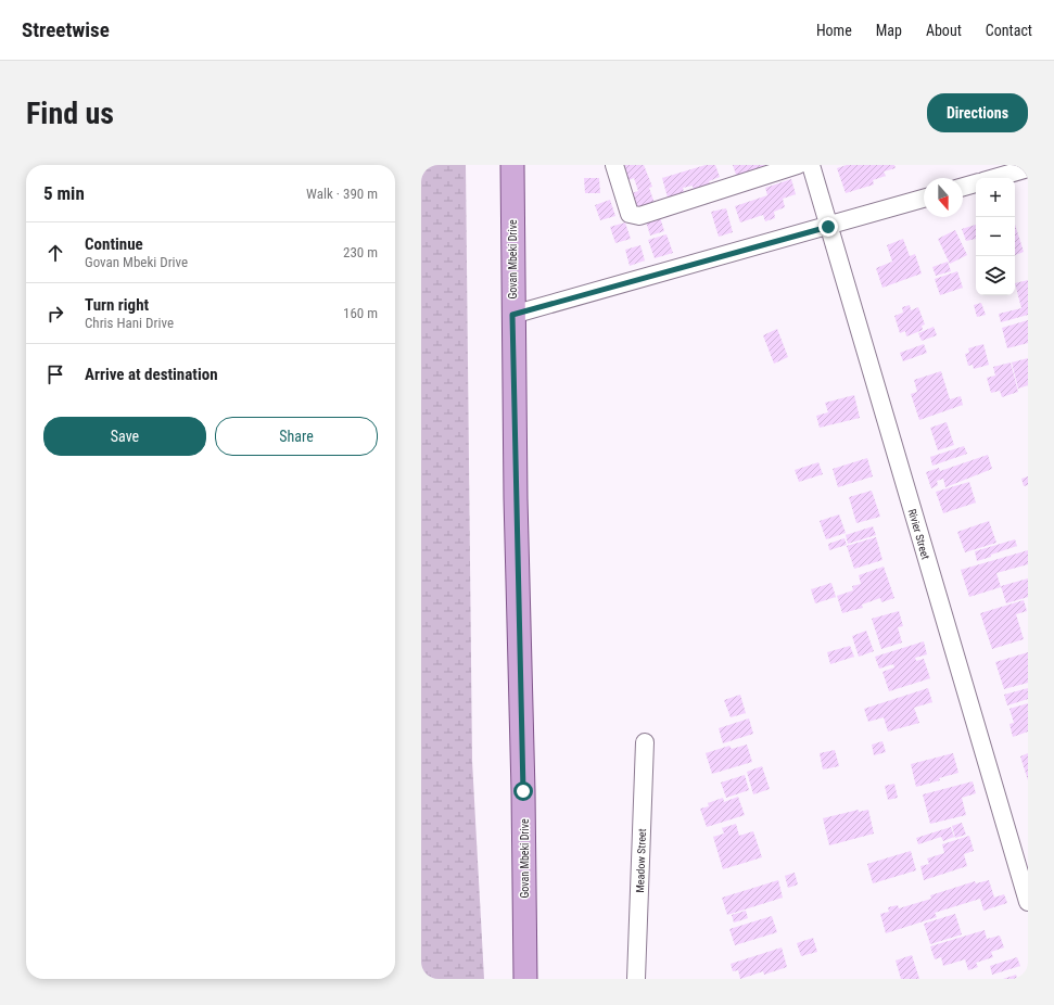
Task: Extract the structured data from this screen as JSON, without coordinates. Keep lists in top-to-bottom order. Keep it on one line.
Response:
{"streets":{"main road":["Govan Mbeki Drive"],"street":["Rivier Street","Meadow Street"]},"north":"bottom","page":{"header":"Streetwise","nav":["Home","Map","About","Contact"],"buttons":["Directions",["Save","Share"]],"title":"Find us","heading":["5 min","Walk · 390 m"],"map_buttons":["+","−"],"list":[["Continue","Govan Mbeki Drive","230 m"],["Turn right","Chris Hani Drive","160 m"],"Arrive at destination"]}}
